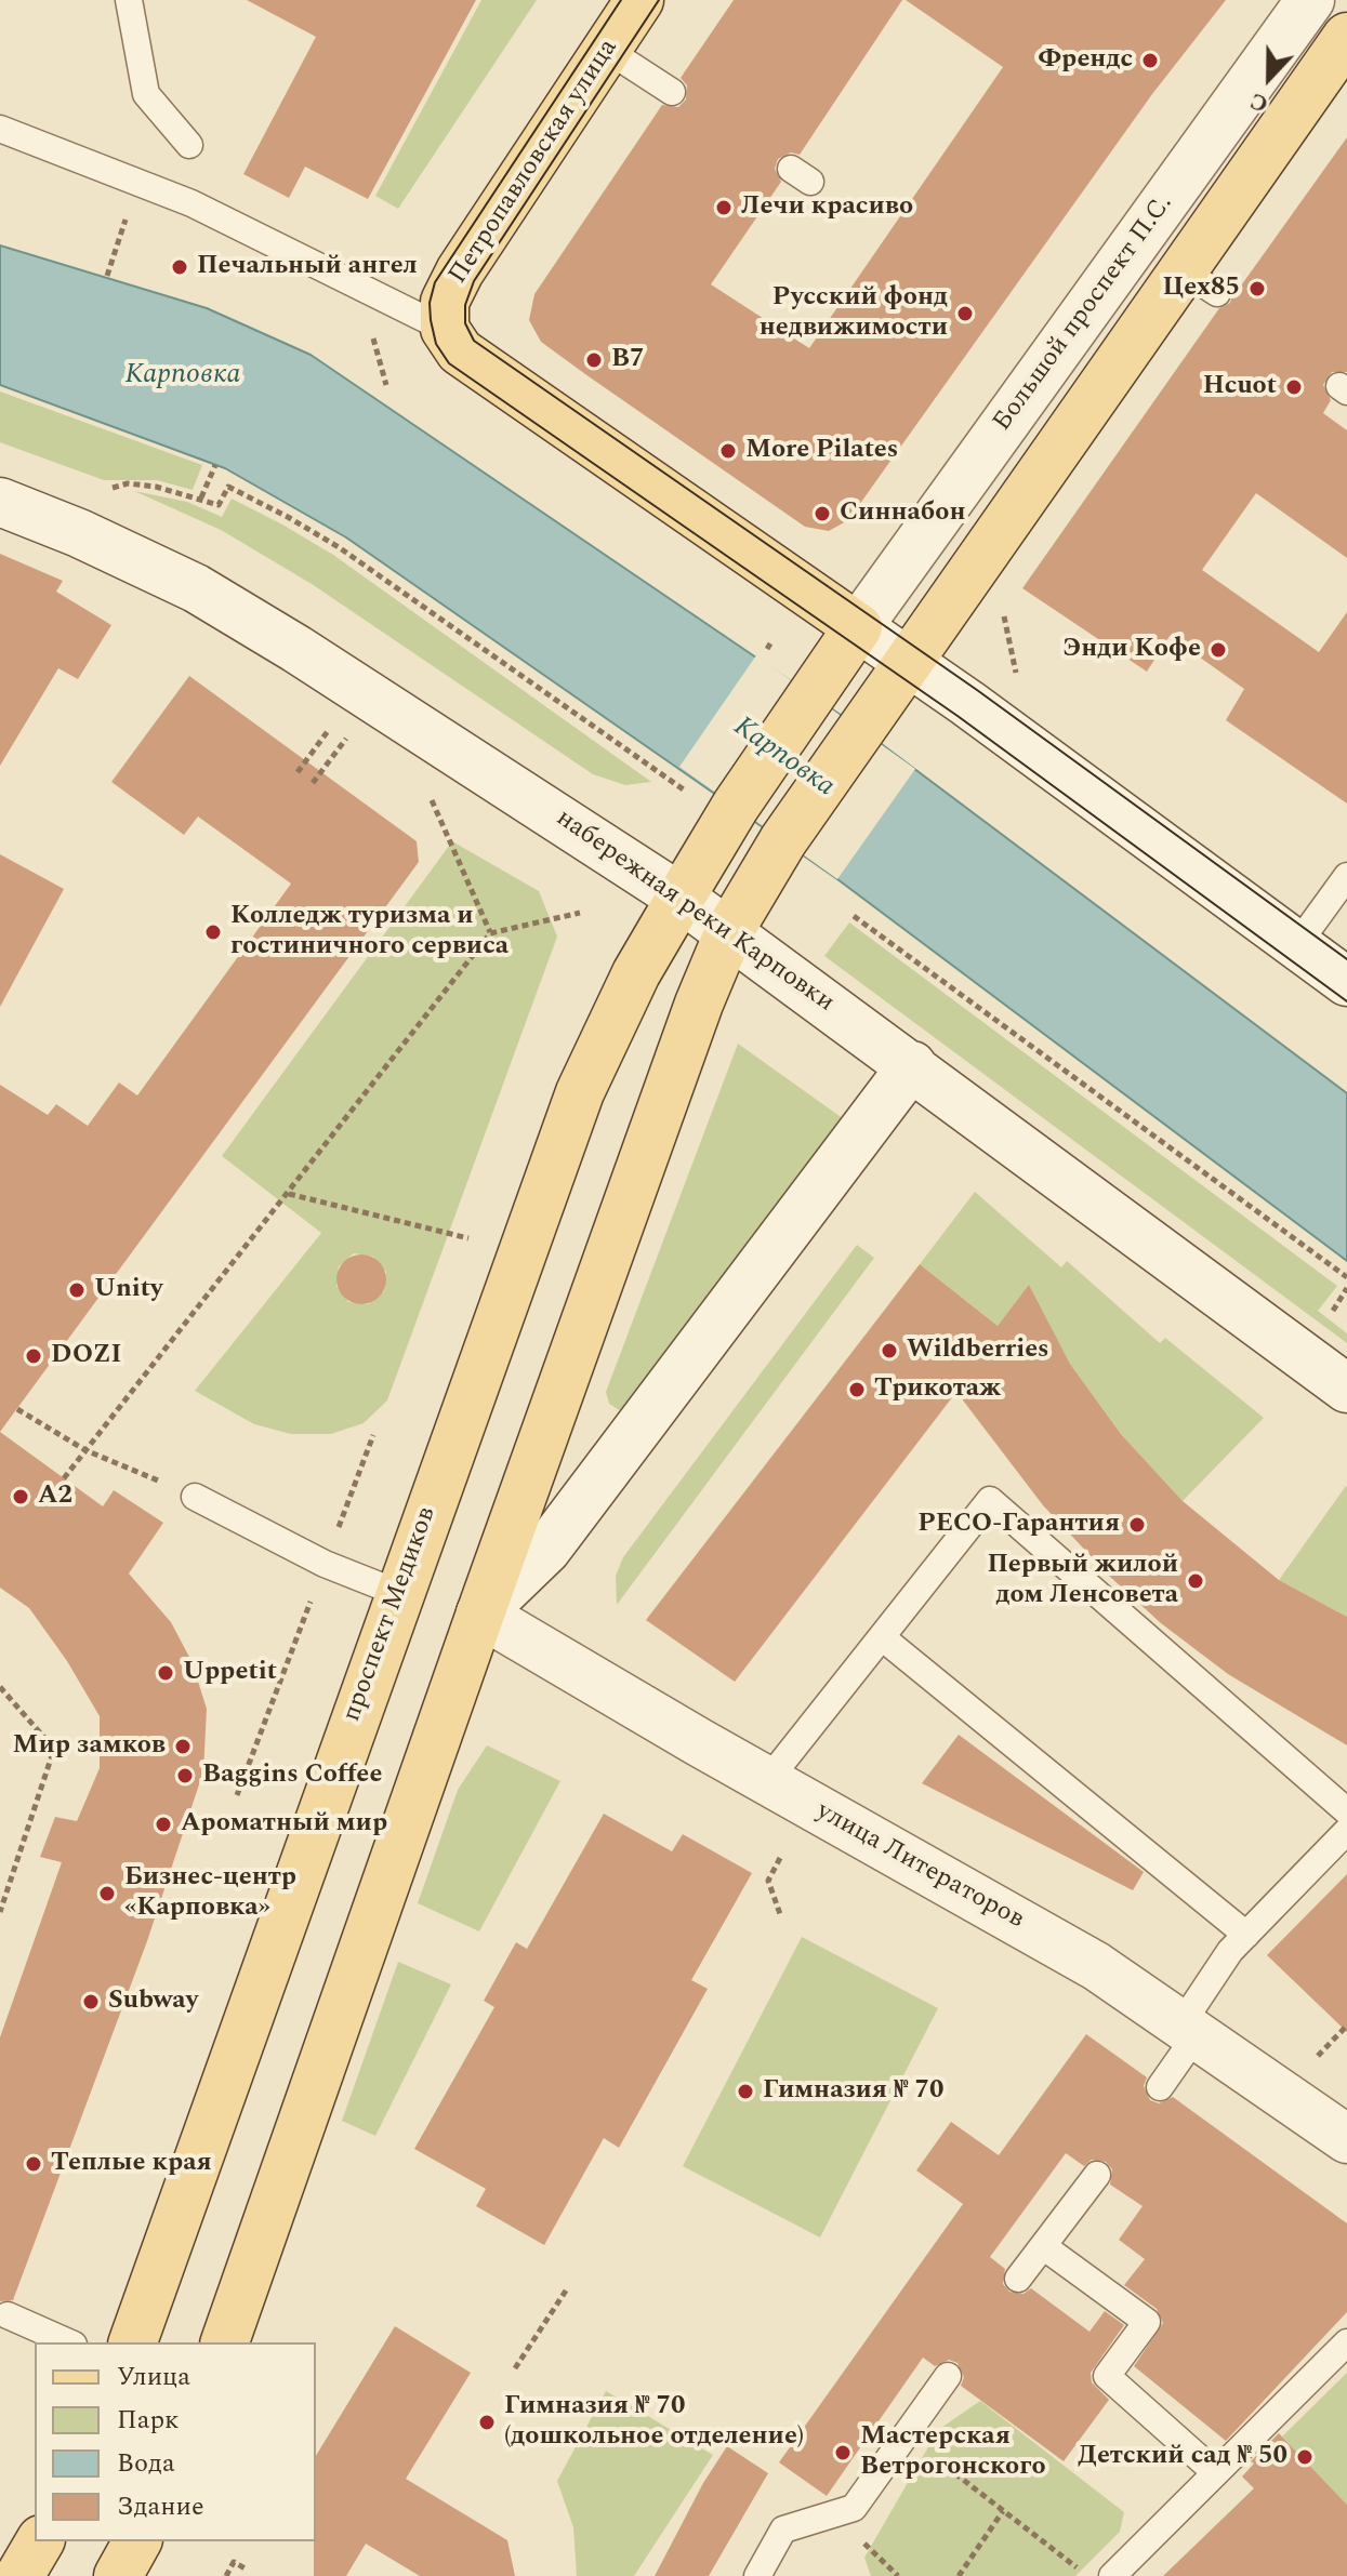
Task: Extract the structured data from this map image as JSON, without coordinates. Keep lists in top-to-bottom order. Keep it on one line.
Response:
{"streets":{"main road":["Петропавловская улица","Большой проспект П.С.","проспект Медиков"],"street":["набережная реки Карповки","улица Литераторов"]},"crossings":[["Большой проспект П.С.","набережная реки Карповки"],["Большой проспект П.С.","проспект Медиков"],["набережная реки Карповки","проспект Медиков"]],"water":["Карповка"],"places":["Френдс","Лечи красиво","Печальный ангел","Цех85","Русский фонд недвижимости","B7","Hcuot","More Pilates","Синнабон","Энди Кофе","Колледж туризма и гостиничного сервиса","Unity","Wildberries","DOZI","Трикотаж","А2","РЕСО-Гарантия","Первый жилой дом Ленсовета","Uppetit","Мир замков","Baggins Coffee","Ароматный мир","Бизнес-центр «Карповка»","Subway","Гимназия № 70","Теплые края","Гимназия № 70 (дошкольное отделение)","Мастерская Ветрогонского","Детский сад № 50"],"legend":["Улица","Парк","Вода","Здание"],"north":"bottom"}
